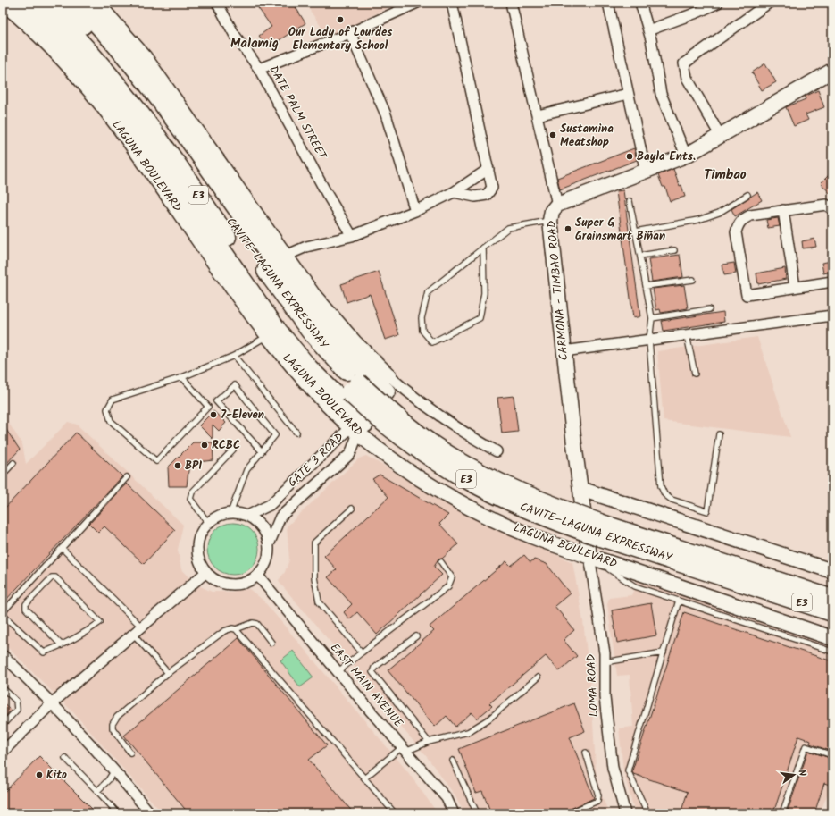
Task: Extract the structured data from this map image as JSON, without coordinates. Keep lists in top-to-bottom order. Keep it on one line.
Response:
{"streets":{"highway":["E3","CAVITE–LAGUNA EXPRESSWAY"],"main road":["LAGUNA BOULEVARD","CARMONA - TIMBAO ROAD","GATE 3 ROAD"],"street":["DATE PALM STREET","EAST MAIN AVENUE","LOMA ROAD"]},"crossings":[["LAGUNA BOULEVARD","CARMONA - TIMBAO ROAD"],["LAGUNA BOULEVARD","GATE 3 ROAD"],["LAGUNA BOULEVARD","LOMA ROAD"],["CARMONA - TIMBAO ROAD","LOMA ROAD"],["GATE 3 ROAD","EAST MAIN AVENUE"]],"districts":["Malamig","Timbao"],"places":["Our Lady of Lourdes Elementary School","Sustamina Meatshop","Bayla Ents.","Super G Grainsmart Biñan","7-Eleven","RCBC","BPI","Kito"],"north":"right"}
